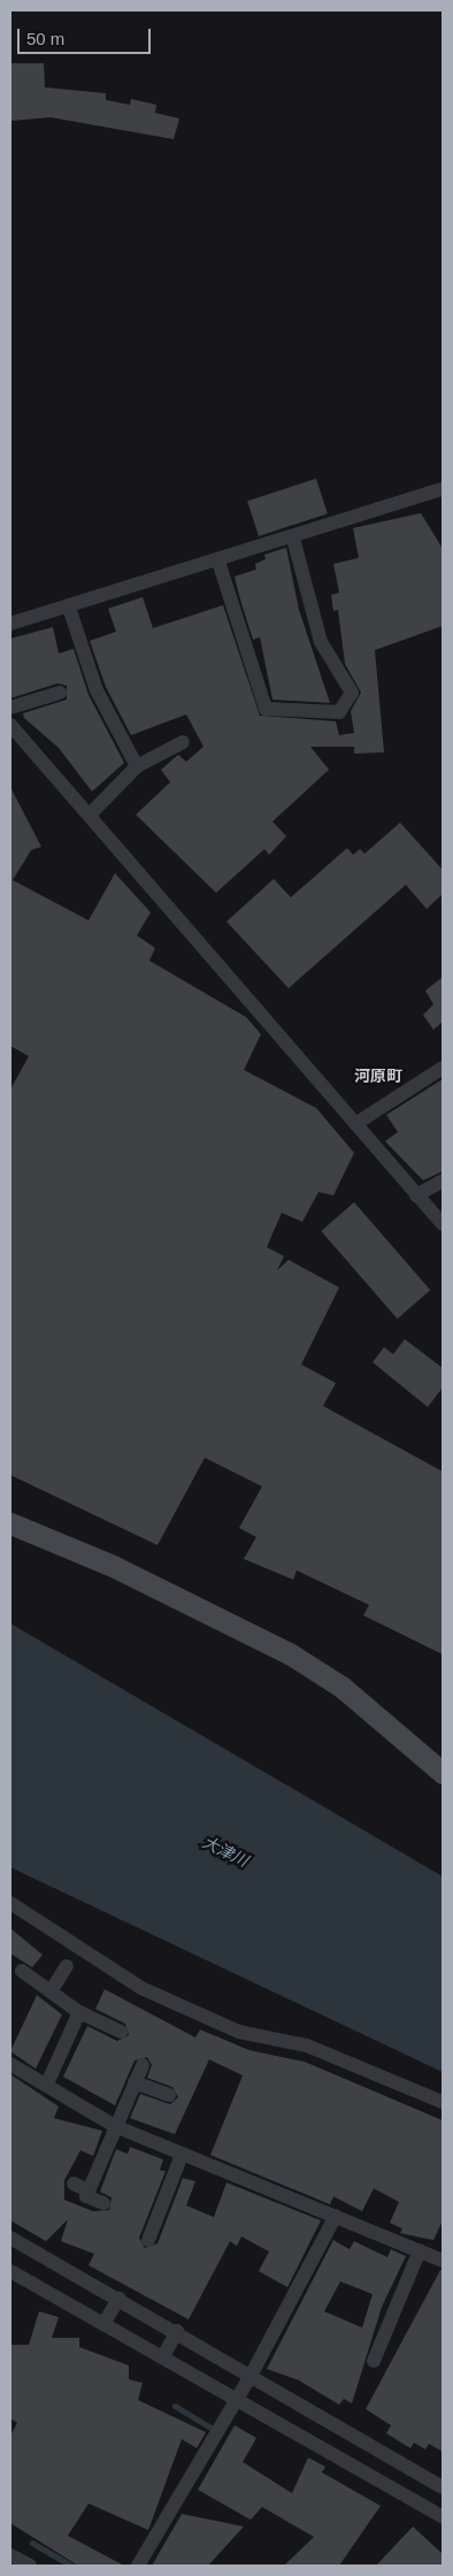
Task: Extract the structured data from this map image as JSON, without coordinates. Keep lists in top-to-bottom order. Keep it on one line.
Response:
{"districts":["河原町"],"water":["大津川"],"scale_bar":"50 m"}
